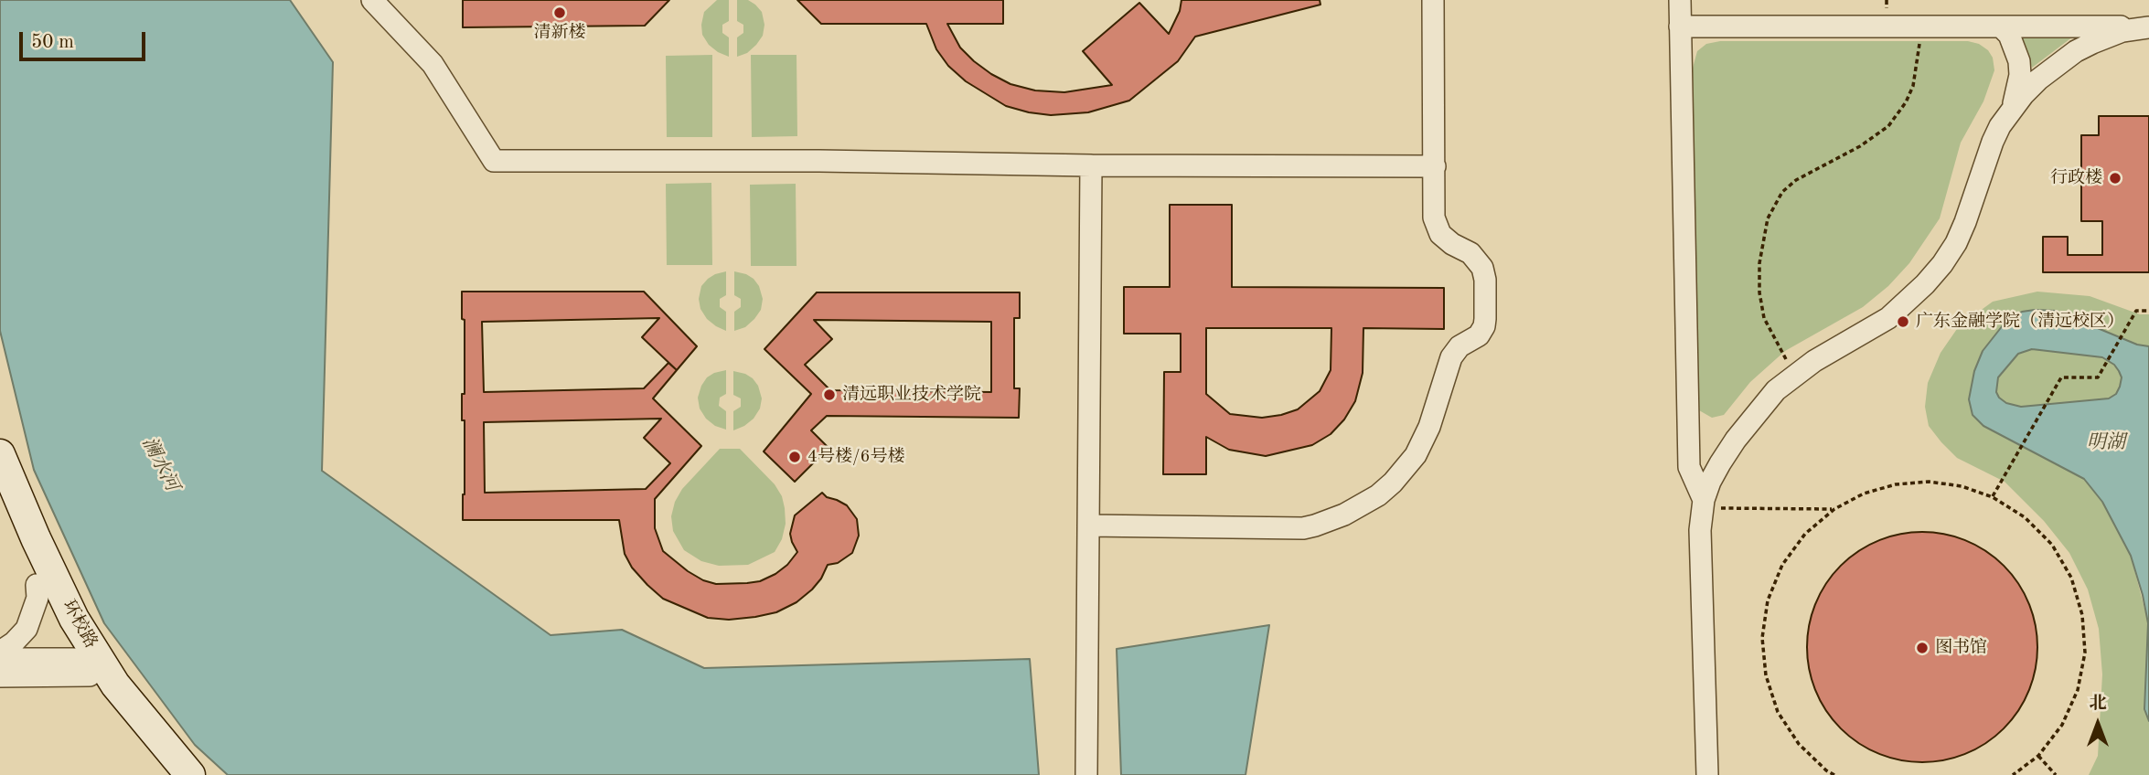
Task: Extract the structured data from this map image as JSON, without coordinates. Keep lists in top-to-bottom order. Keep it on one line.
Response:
{"streets":{"street":["环校路"]},"water":["明湖","澜水河"],"places":["清新楼","行政楼","广东金融学院（清远校区）","清远职业技术学院","4号楼/6号楼","图书馆"],"scale_bar":"50 m","north":"top"}
